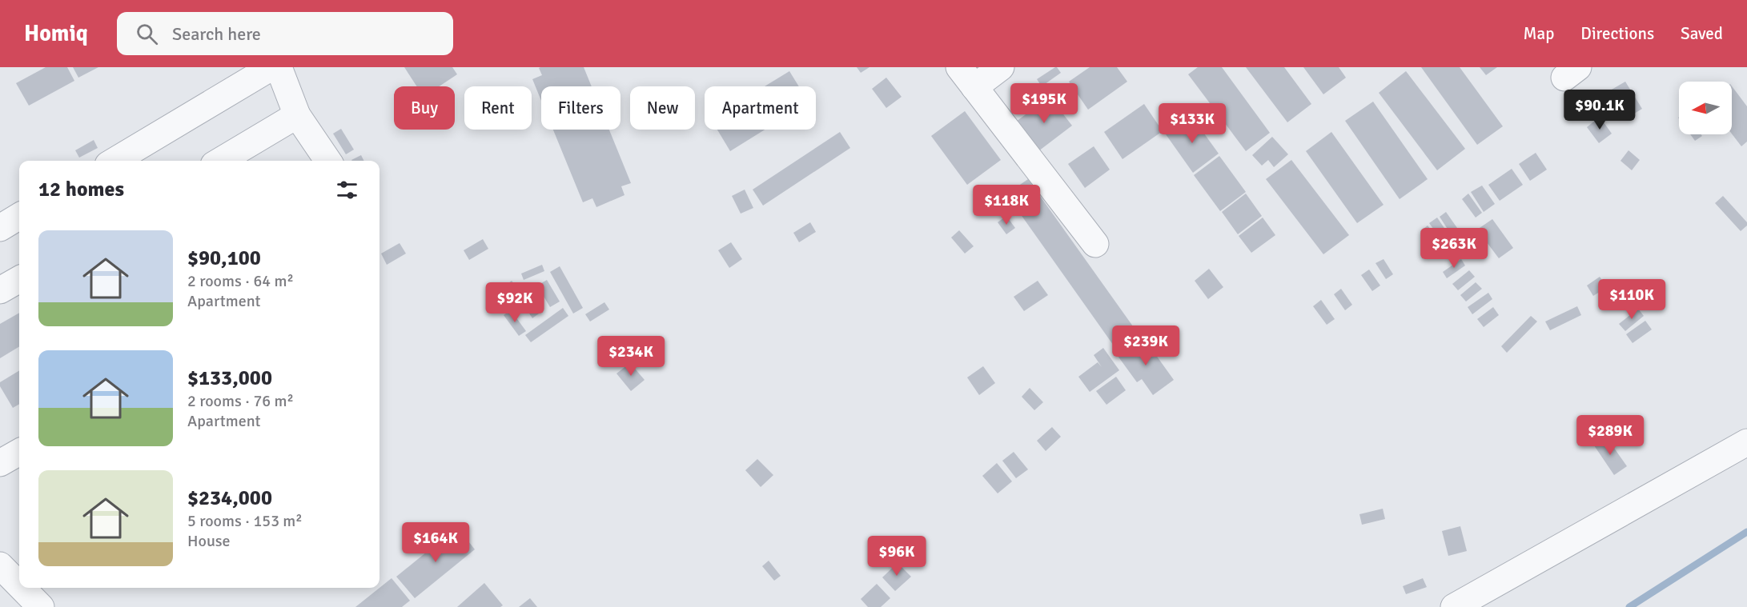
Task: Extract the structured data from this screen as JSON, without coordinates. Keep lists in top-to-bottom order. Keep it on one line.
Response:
{"north":"left","page":{"header":"Homiq","search":"Search here","nav":["Map","Directions","Saved"],"price":["$195K","$90.1K","$133K","$118K","$263K","$110K","$92K","$239K","$234K","$289K","$164K","$96K"],"chip":["Buy","Rent","Filters","New","Apartment"],"heading":"12 homes","list":[{"name":"$90,100","note":"2 rooms · 64 m² · Apartment"},{"name":"$133,000","note":"2 rooms · 76 m² · Apartment"},{"name":"$234,000","note":"5 rooms · 153 m² · House"}]}}
